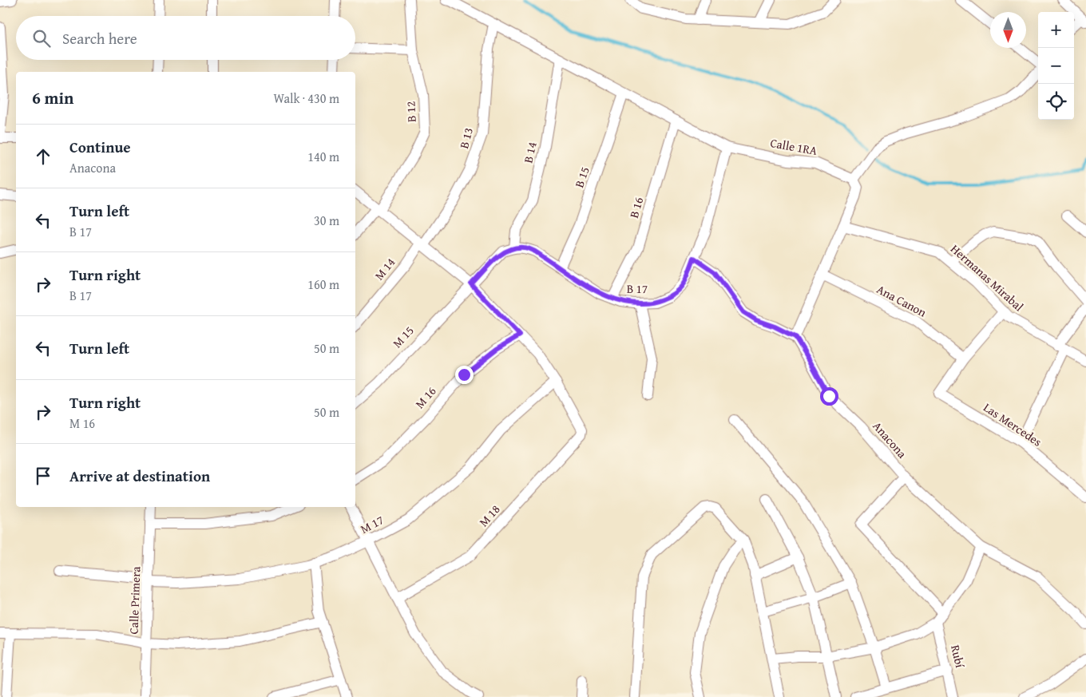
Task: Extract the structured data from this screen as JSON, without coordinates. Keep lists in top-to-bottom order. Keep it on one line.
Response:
{"streets":{"street":["B 12","B 13","Calle 1RA","B 14","B 15","B 16","M 14","Hermanas Mirabal","B 17","Ana Canon","M 15","M 16","Las Mercedes","Anacona","M 18","M 17","Calle Primera","Rubí"]},"crossings":[["B 13","Calle 1RA"],["B 13","M 14"],["Calle 1RA","B 14"],["Calle 1RA","B 15"],["Calle 1RA","B 16"],["Calle 1RA","B 17"],["B 14","B 17"],["B 15","B 17"],["B 16","B 17"],["Ana Canon","Las Mercedes"],["M 18","M 17"],["M 17","Calle Primera"]],"north":"bottom","page":{"map_buttons":["+","−"],"search":"Search here","heading":["6 min","Walk · 430 m"],"list":[["Continue","Anacona","140 m"],["Turn left","B 17","30 m"],["Turn right","B 17","160 m"],["Turn left","50 m"],["Turn right","M 16","50 m"],"Arrive at destination"]}}
